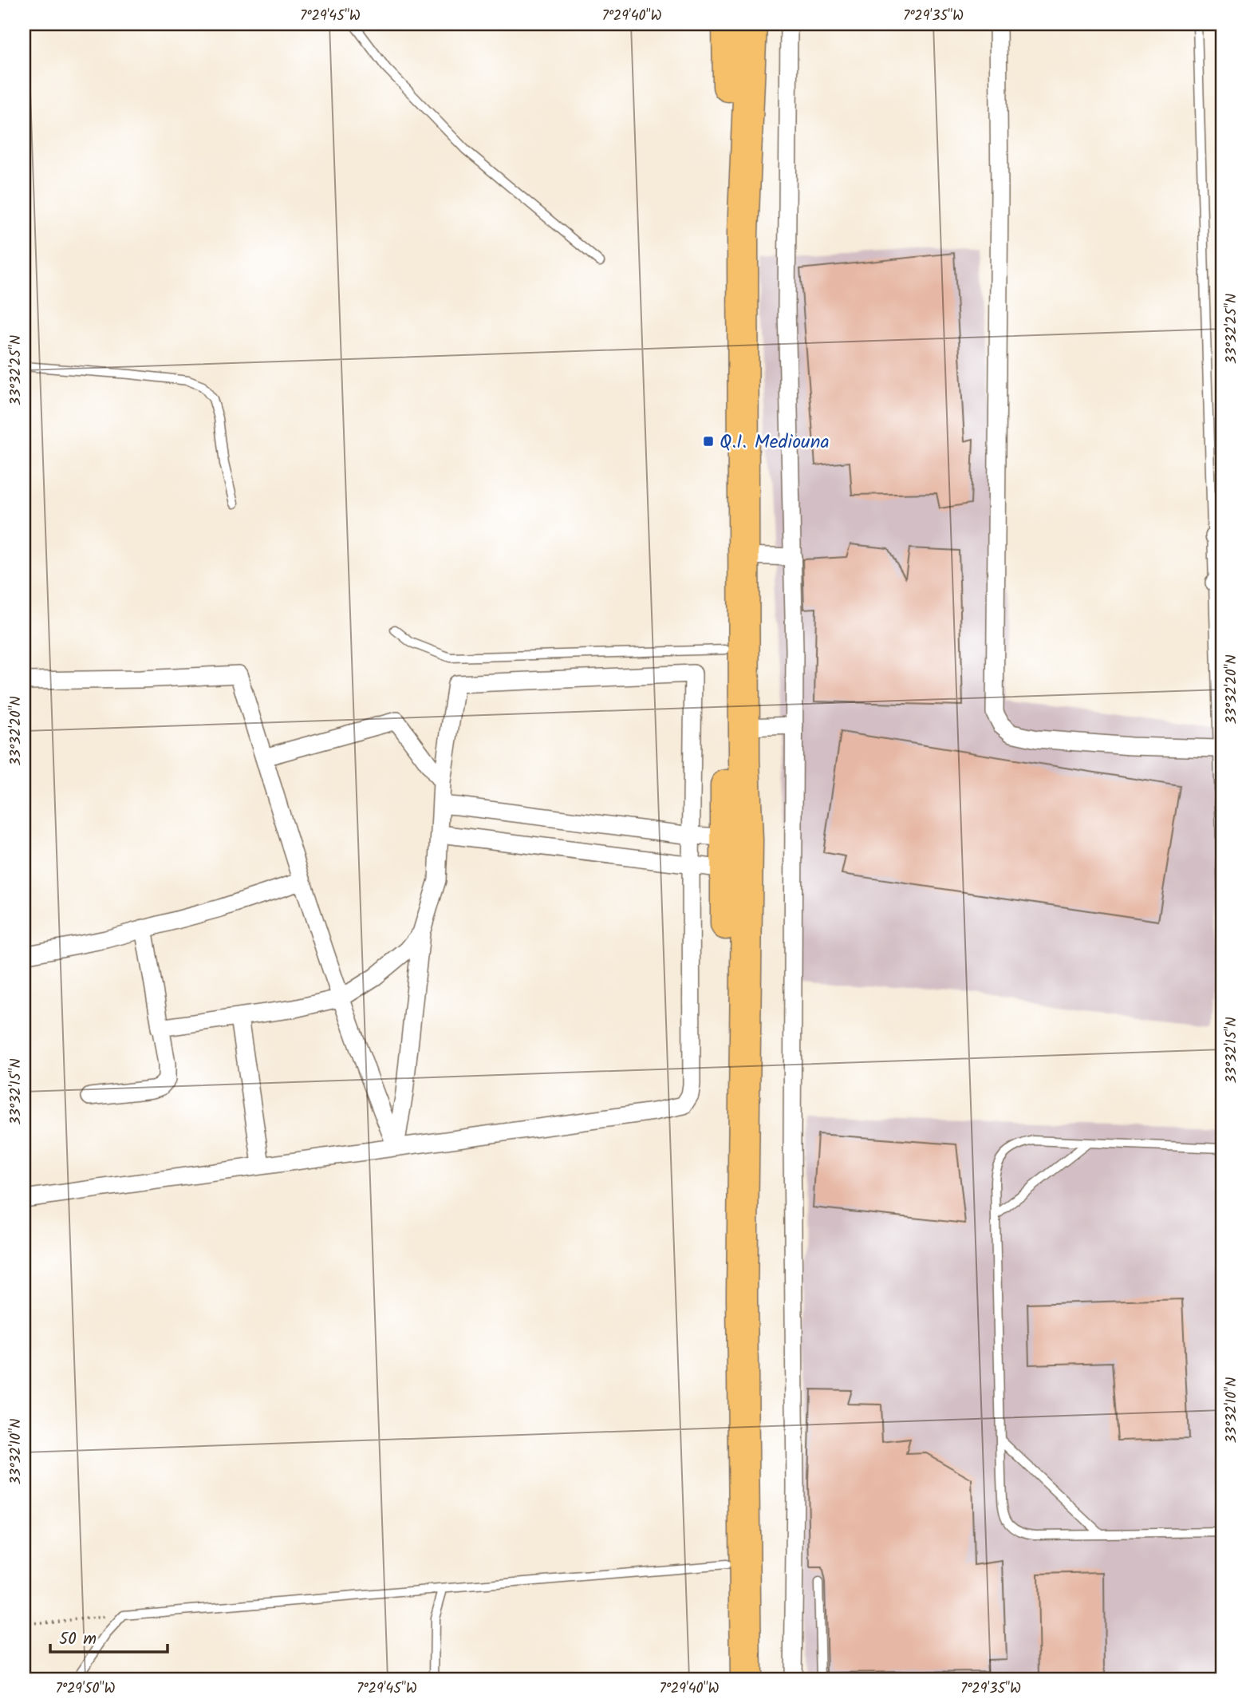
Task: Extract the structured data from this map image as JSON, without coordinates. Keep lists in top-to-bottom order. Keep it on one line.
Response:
{"places":{"transit":["Q.I. Mediouna"]},"scale_bar":"50 m","coordinates":["7°29'45\"W","7°29'40\"W","7°29'35\"W","33°32'25\"N","33°32'20\"N","33°32'15\"N","33°32'10\"N","7°29'50\"W"]}
